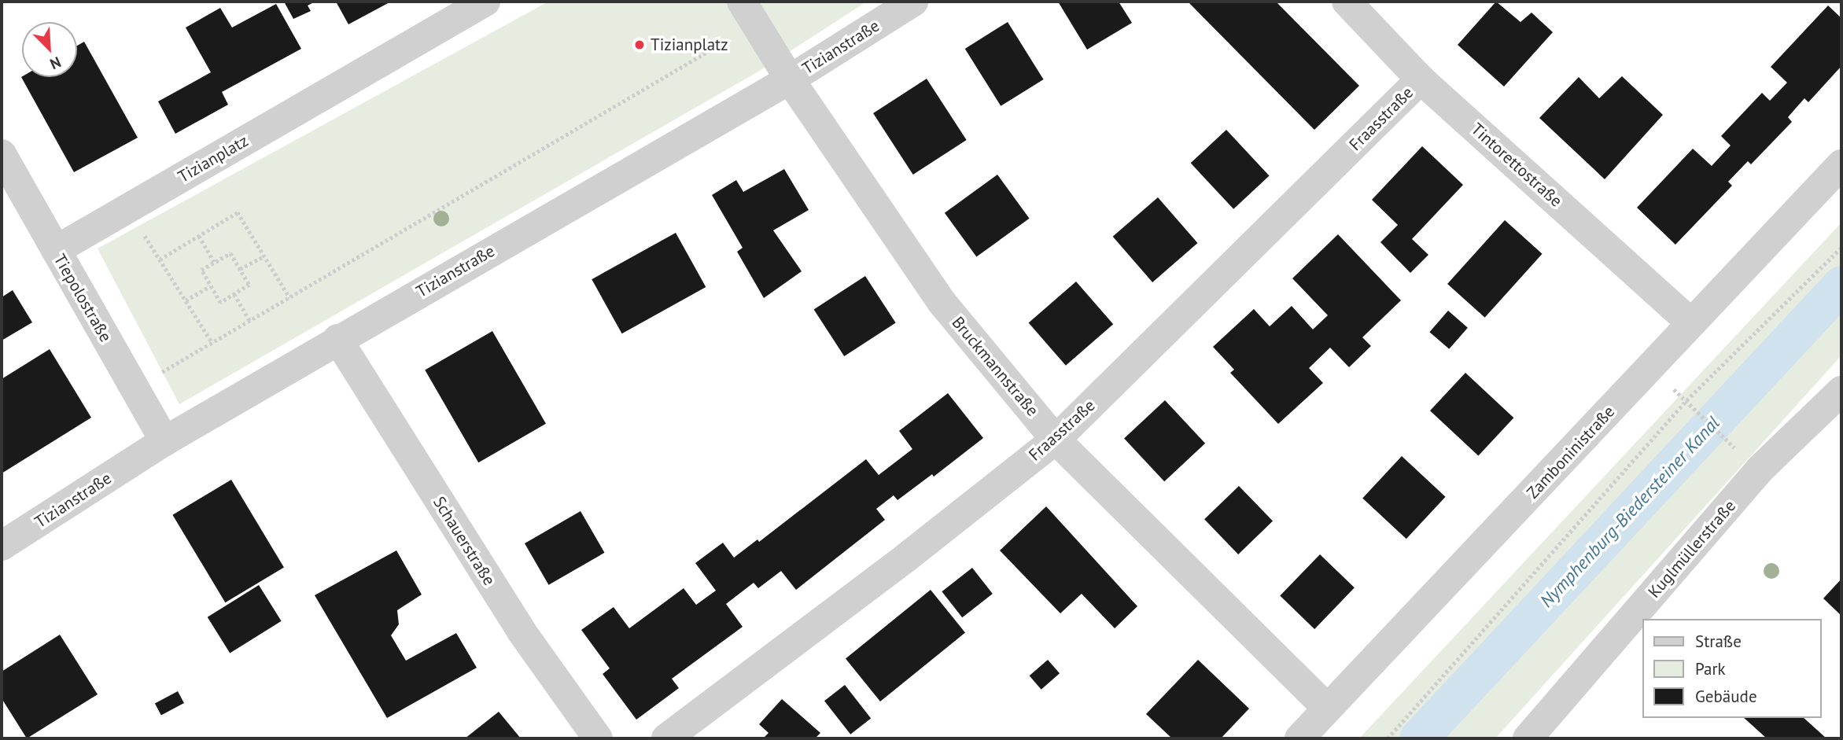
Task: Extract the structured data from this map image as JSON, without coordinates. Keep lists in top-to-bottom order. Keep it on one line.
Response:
{"streets":{"street":["Tizianstraße","Fraasstraße","Tizianplatz","Tintorettostraße","Tiepolostraße","Bruckmannstraße","Zamboninistraße","Schauerstraße","Kuglmüllerstraße"]},"crossings":[["Tizianstraße","Tiepolostraße"],["Tizianstraße","Bruckmannstraße"],["Tizianstraße","Schauerstraße"],["Fraasstraße","Tintorettostraße"],["Fraasstraße","Bruckmannstraße"],["Tizianplatz","Tiepolostraße"],["Tintorettostraße","Zamboninistraße"],["Bruckmannstraße","Zamboninistraße"]],"water":["Nymphenburg-Biedersteiner Kanal"],"places":["Tizianplatz"],"legend":["Straße","Park","Gebäude"],"north":"bottom right"}
